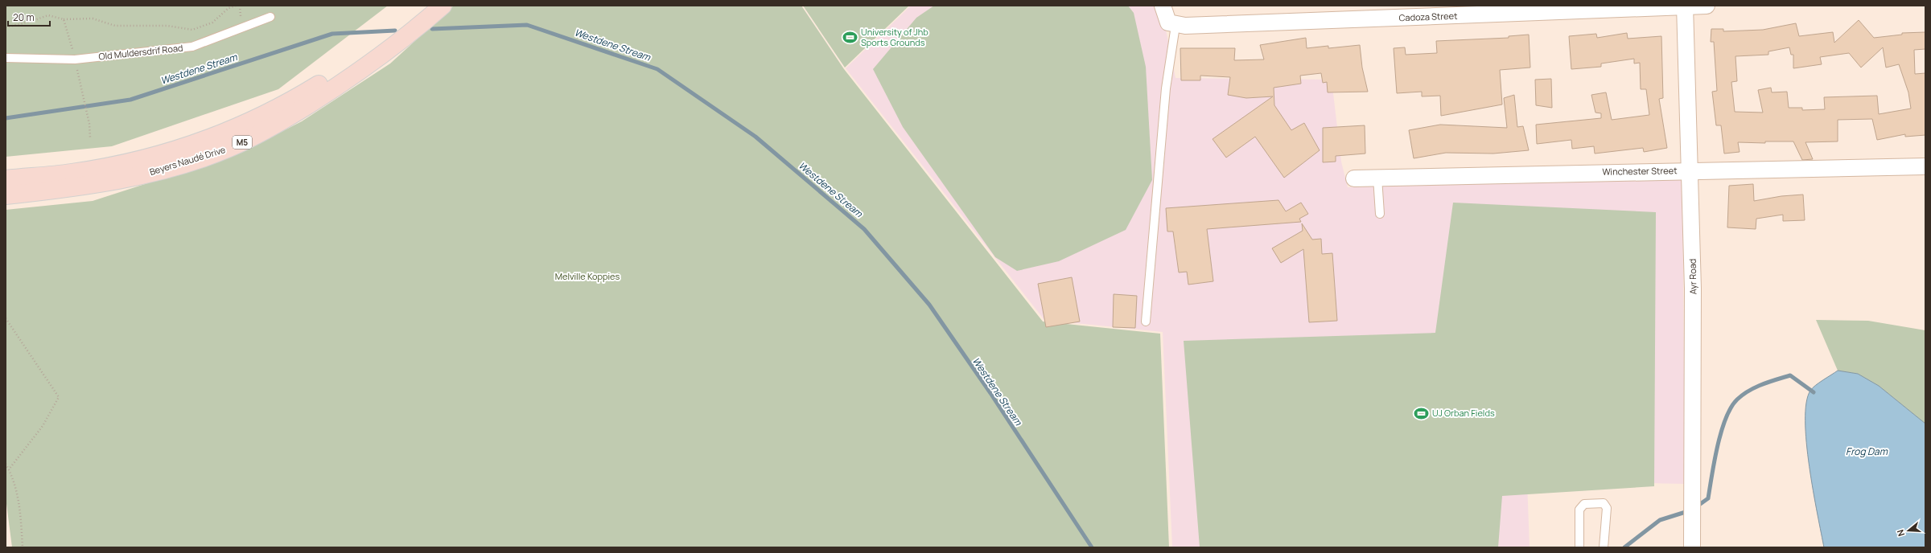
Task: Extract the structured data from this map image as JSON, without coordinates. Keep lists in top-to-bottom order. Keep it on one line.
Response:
{"streets":{"main road":["M5","Beyers Naudé Drive"],"street":["Cadoza Street","Winchester Street","Ayr Road"],"lane":["Old Muldersdrif Road"]},"crossings":[["Cadoza Street","Ayr Road"],["Winchester Street","Ayr Road"]],"water":["Westdene Stream","Frog Dam"],"parks":["Melville Koppies"],"places":{"sports":["University of Jhb Sports Grounds","UJ Orban Fields"]},"scale_bar":"20 m","north":"left"}
